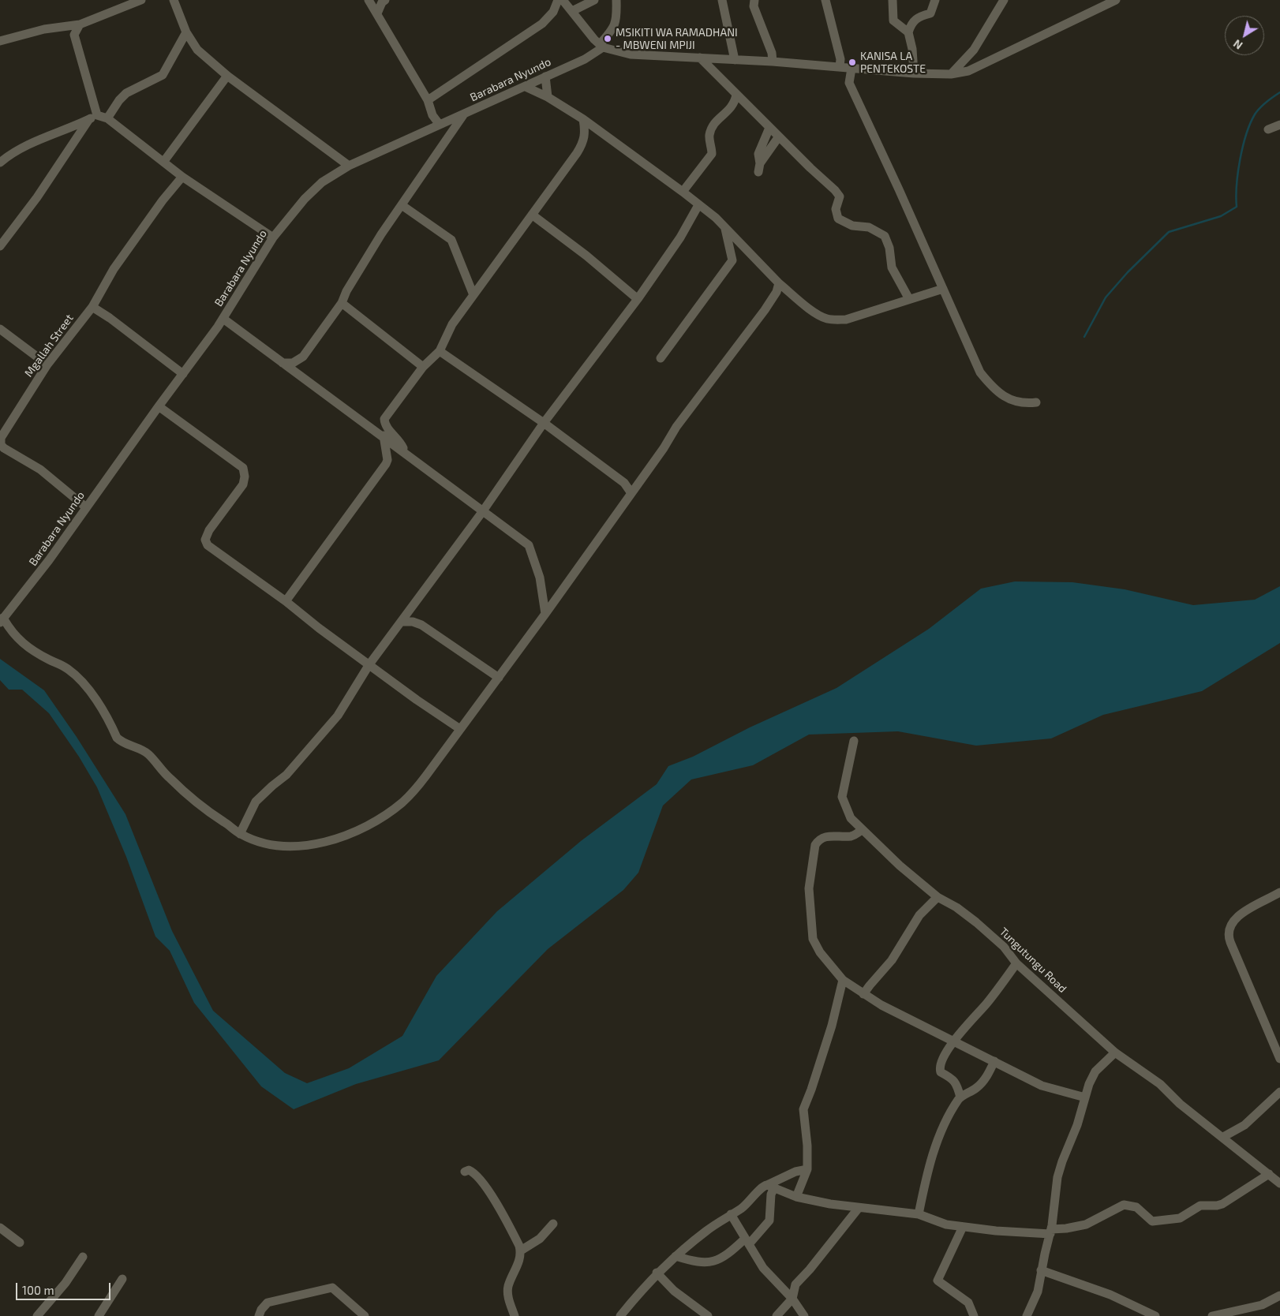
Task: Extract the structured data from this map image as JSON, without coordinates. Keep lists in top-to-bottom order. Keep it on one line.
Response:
{"streets":{"street":["Barabara Nyundo","Mgallah Street","Tungutungu Road"]},"crossings":[["Barabara Nyundo","Mgallah Street"]],"places":["MSIKITI WA RAMADHANI - MBWENI MPIJI","KANISA LA PENTEKOSTE"],"scale_bar":"100 m","north":"bottom left"}
